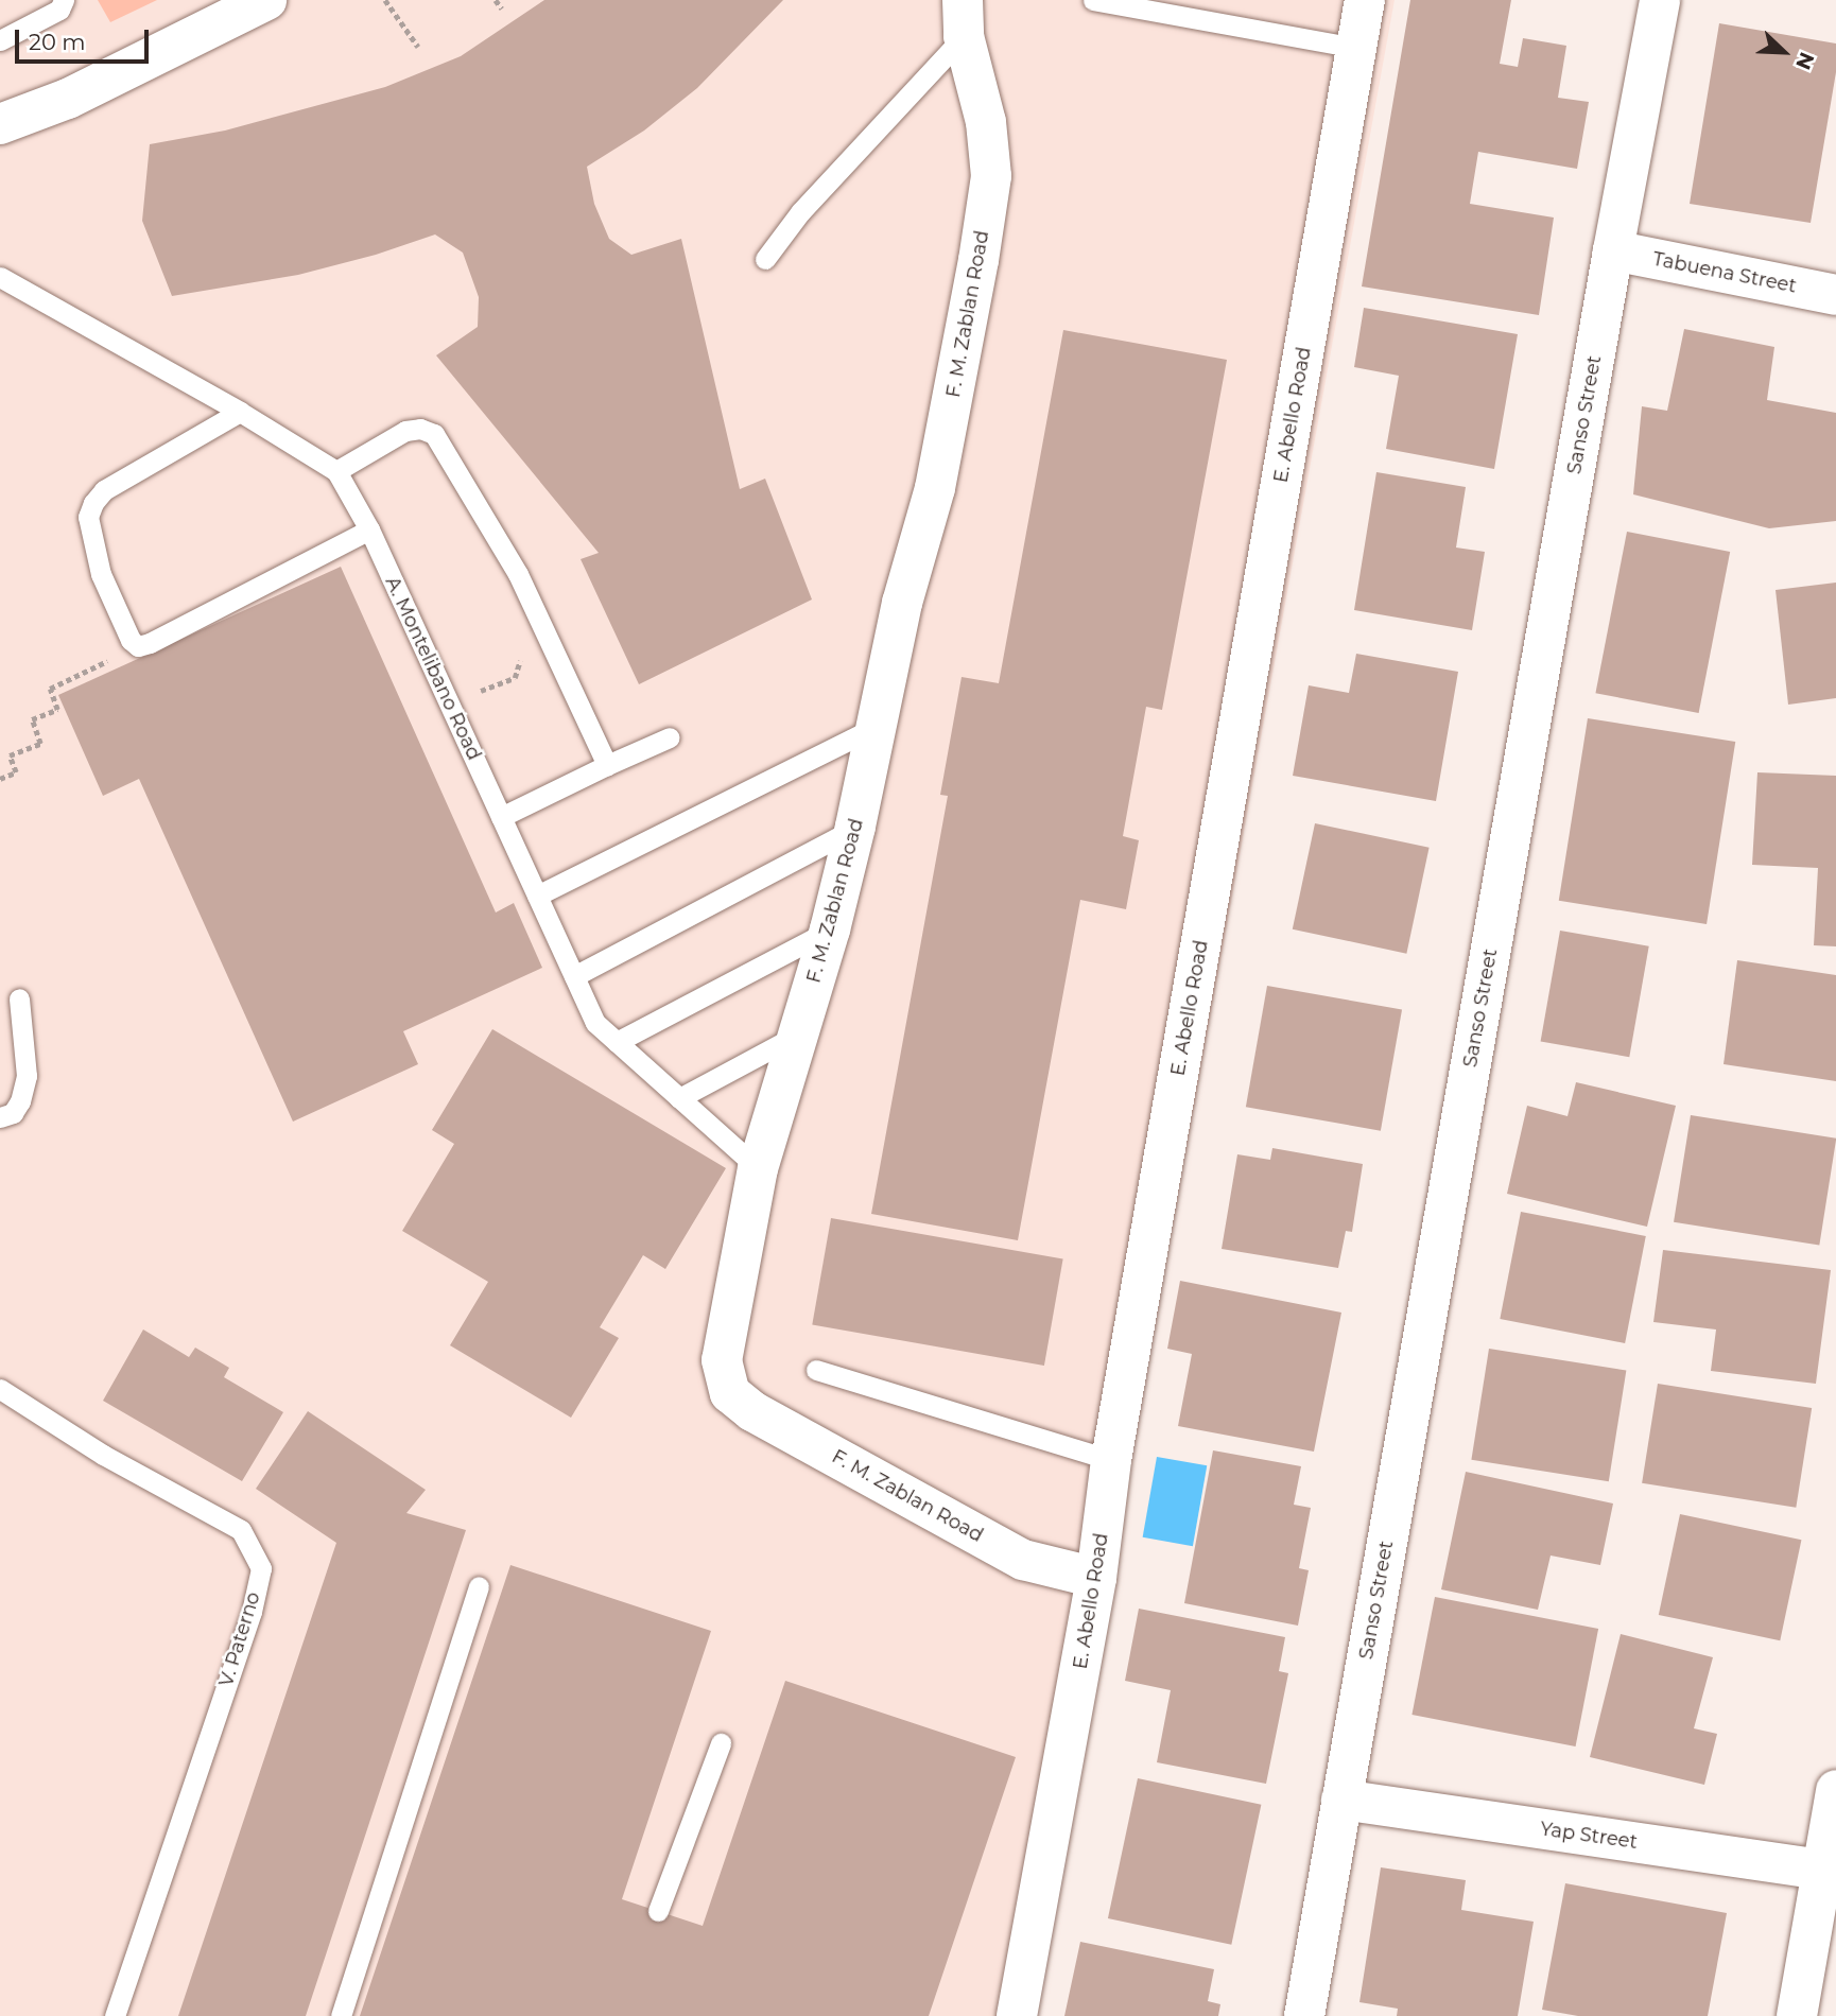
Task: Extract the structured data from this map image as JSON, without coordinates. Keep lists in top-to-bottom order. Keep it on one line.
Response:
{"streets":{"street":["Tabuena Street","F. M. Zablan Road","E. Abello Road","Sanso Street","Yap Street"],"lane":["A. Montelibano Road","V. Paterno"]},"crossings":[["Tabuena Street","Sanso Street"],["F. M. Zablan Road","E. Abello Road"],["F. M. Zablan Road","A. Montelibano Road"],["Sanso Street","Yap Street"]],"scale_bar":"20 m","north":"bottom right"}
